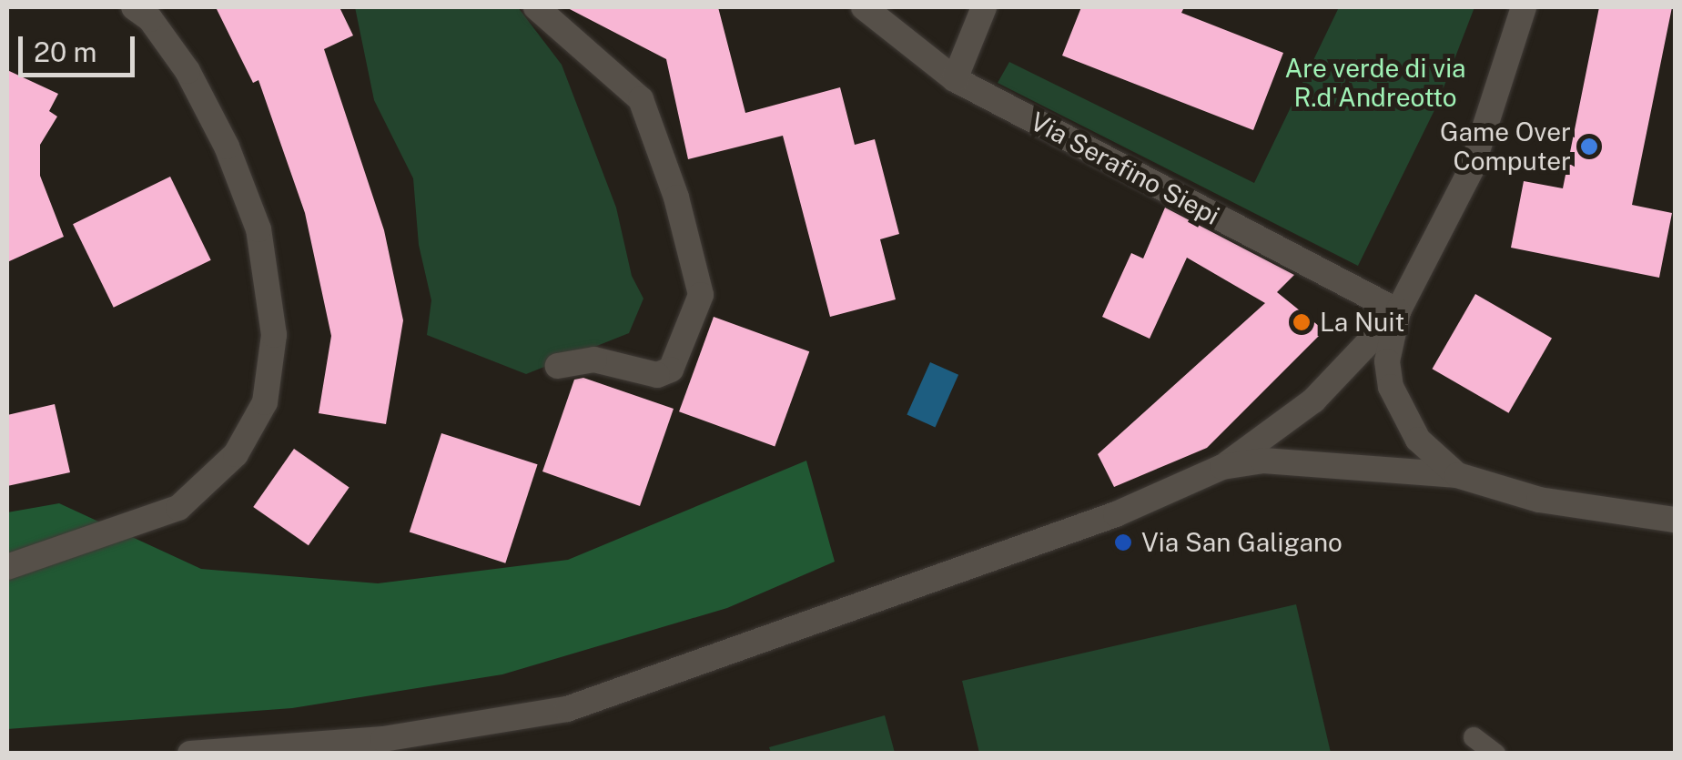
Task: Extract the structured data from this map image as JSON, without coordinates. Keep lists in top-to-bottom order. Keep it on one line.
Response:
{"streets":{"street":["Via Serafino Siepi"]},"parks":["Are verde di via R.d'Andreotto"],"places":["Game Over Computer","La Nuit","Via San Galigano"],"scale_bar":"20 m"}
